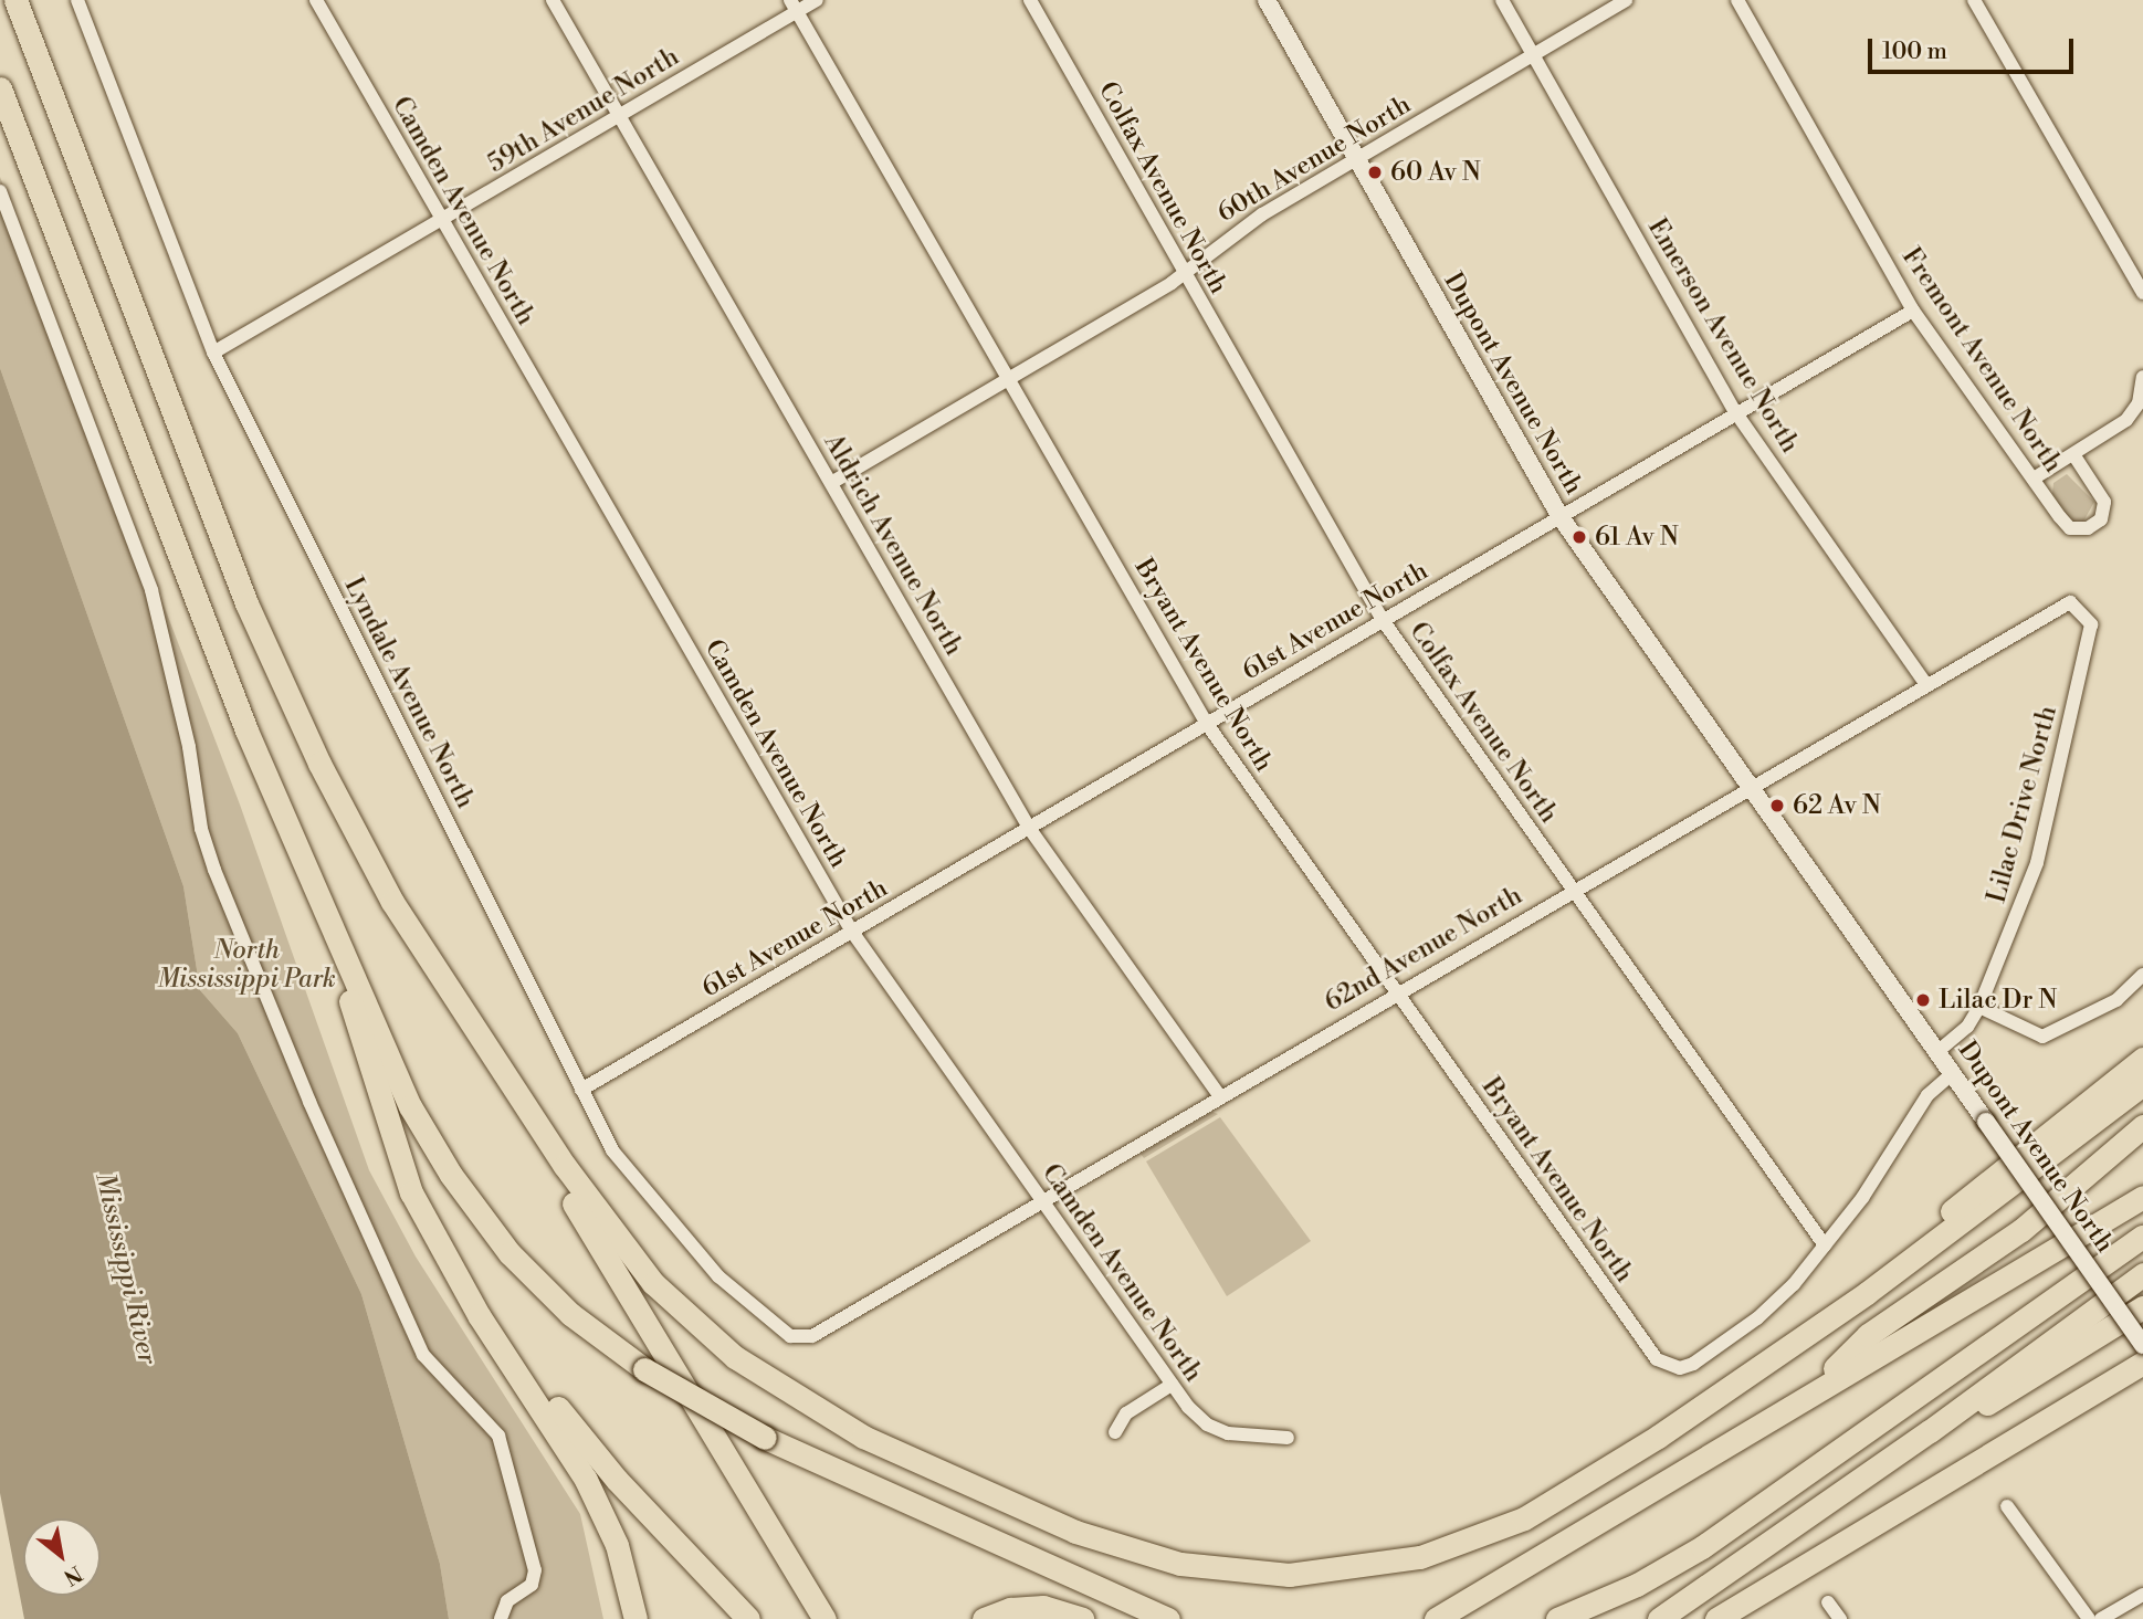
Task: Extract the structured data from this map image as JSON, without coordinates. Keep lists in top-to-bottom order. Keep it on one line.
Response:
{"streets":{"street":["59th Avenue North","60th Avenue North","Colfax Avenue North","Camden Avenue North","Emerson Avenue North","Fremont Avenue North","Dupont Avenue North","Aldrich Avenue North","61st Avenue North","Bryant Avenue North","Lyndale Avenue North","Lilac Drive North","62nd Avenue North"]},"crossings":[["59th Avenue North","Camden Avenue North"],["59th Avenue North","Aldrich Avenue North"],["59th Avenue North","Bryant Avenue North"],["59th Avenue North","Lyndale Avenue North"],["60th Avenue North","Colfax Avenue North"],["60th Avenue North","Emerson Avenue North"],["60th Avenue North","Dupont Avenue North"],["60th Avenue North","Aldrich Avenue North"],["60th Avenue North","Bryant Avenue North"],["Colfax Avenue North","61st Avenue North"],["Colfax Avenue North","Bryant Avenue North"],["Colfax Avenue North","62nd Avenue North"],["Camden Avenue North","61st Avenue North"],["Camden Avenue North","62nd Avenue North"],["Emerson Avenue North","61st Avenue North"],["Emerson Avenue North","62nd Avenue North"],["Fremont Avenue North","61st Avenue North"],["Dupont Avenue North","61st Avenue North"],["Dupont Avenue North","Lilac Drive North"],["Dupont Avenue North","62nd Avenue North"],["Aldrich Avenue North","61st Avenue North"],["Aldrich Avenue North","62nd Avenue North"],["61st Avenue North","Bryant Avenue North"],["61st Avenue North","Lyndale Avenue North"],["Bryant Avenue North","62nd Avenue North"],["Lyndale Avenue North","62nd Avenue North"],["Lilac Drive North","62nd Avenue North"]],"water":["Mississippi River"],"parks":["North Mississippi Park"],"places":["60 Av N","61 Av N","62 Av N","Lilac Dr N"],"scale_bar":"100 m","north":"bottom right"}
